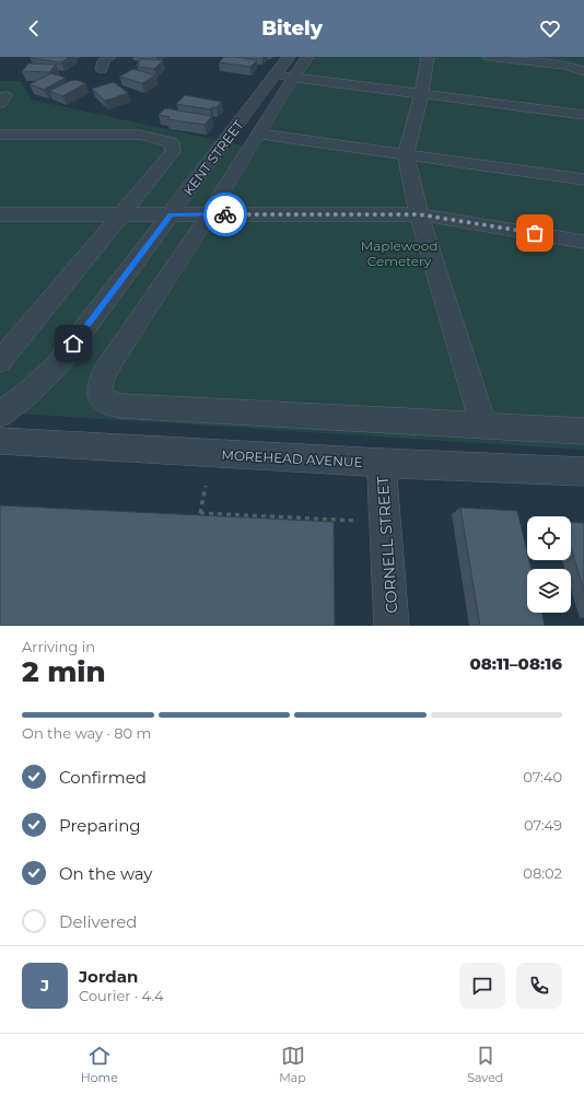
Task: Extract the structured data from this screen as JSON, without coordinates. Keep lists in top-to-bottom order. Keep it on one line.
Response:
{"streets":{"street":["KENT STREET","MOREHEAD AVENUE","CORNELL STREET"]},"crossings":[["MOREHEAD AVENUE","CORNELL STREET"]],"parks":["Maplewood Cemetery"],"page":{"header":"Bitely","heading":["2 min","Arriving in","08:11–08:16"],"panel":["Jordan","Courier · 4.4"],"bar":"On the way · 80 m","list":[["Confirmed","07:40"],["Preparing","07:49"],["On the way","08:02"],"Delivered"],"round":"J","tabs":["Home","Map","Saved"]}}
